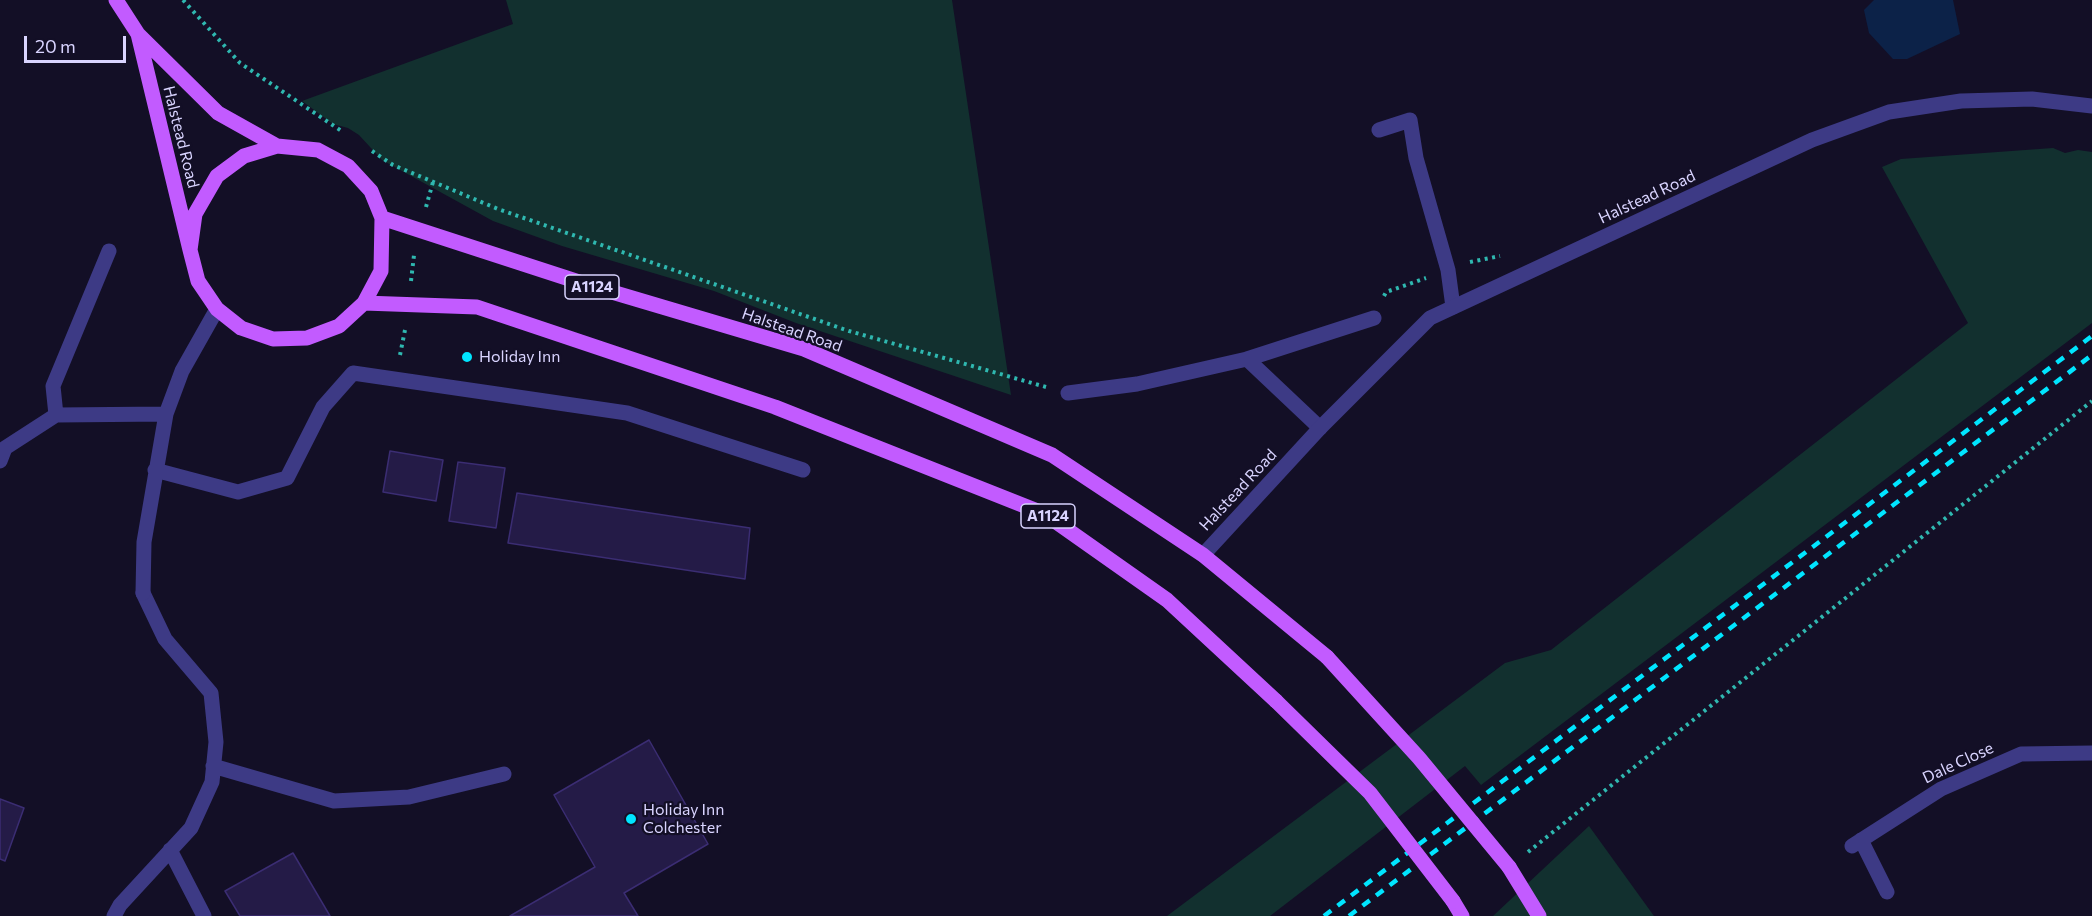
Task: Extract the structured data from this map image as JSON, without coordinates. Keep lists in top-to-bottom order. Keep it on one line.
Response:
{"streets":{"main road":["Halstead Road","A1124"],"street":["Dale Close"]},"crossings":[["Halstead Road","A1124"]],"places":["Holiday Inn","Holiday Inn Colchester"],"scale_bar":"20 m"}
